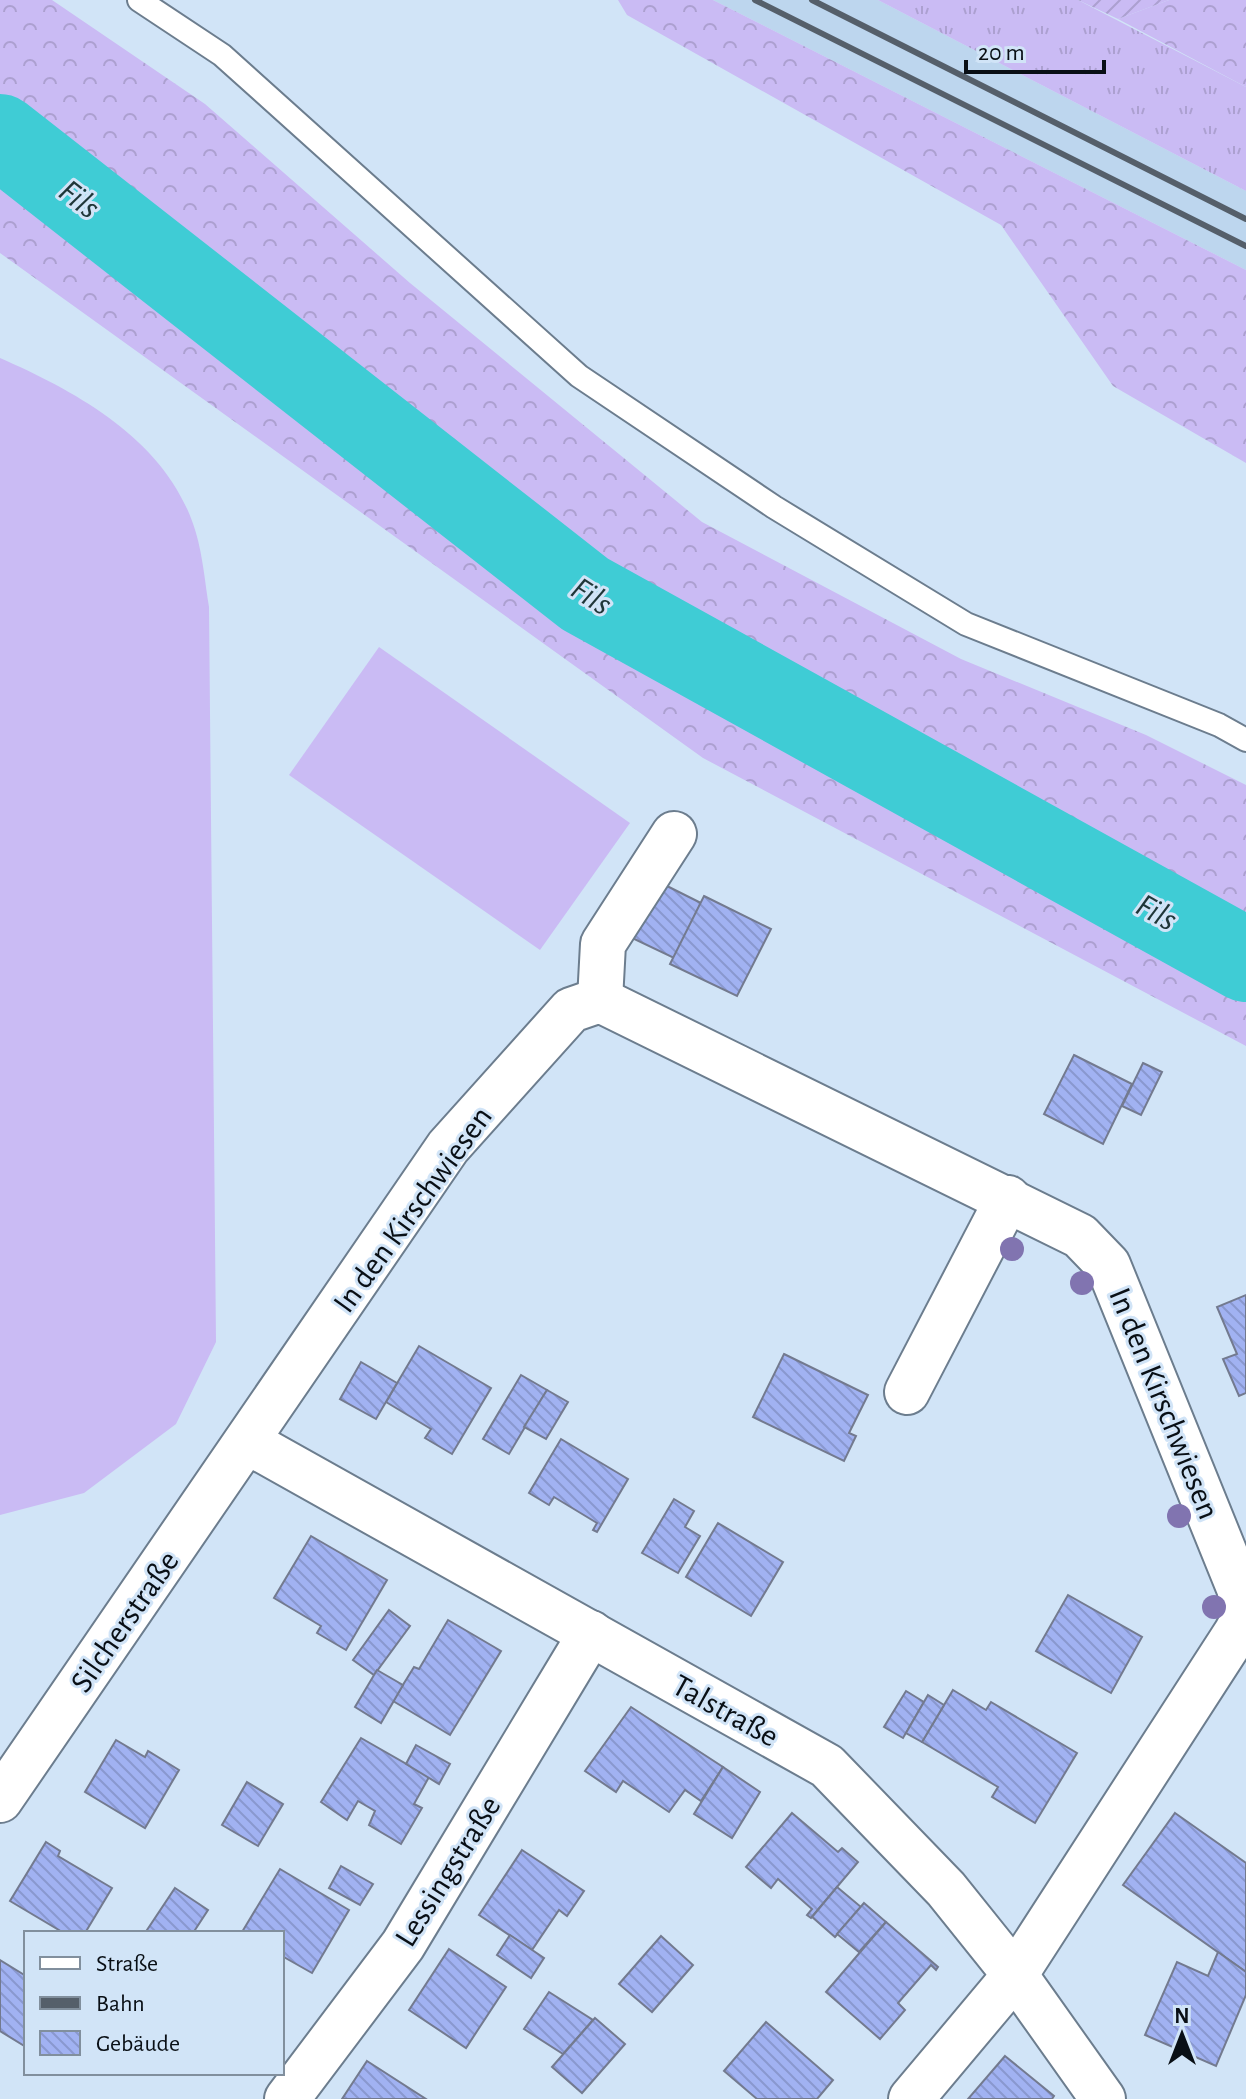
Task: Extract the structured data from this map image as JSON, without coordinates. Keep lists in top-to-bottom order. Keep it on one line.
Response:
{"streets":{"street":["In den Kirschwiesen","Silcherstraße","Talstraße","Lessingstraße"]},"crossings":[["In den Kirschwiesen","Silcherstraße"],["In den Kirschwiesen","Talstraße"],["Silcherstraße","Talstraße"],["Talstraße","Lessingstraße"]],"water":["Fils"],"legend":["Straße","Bahn","Gebäude"],"scale_bar":"20 m","north":"top"}
